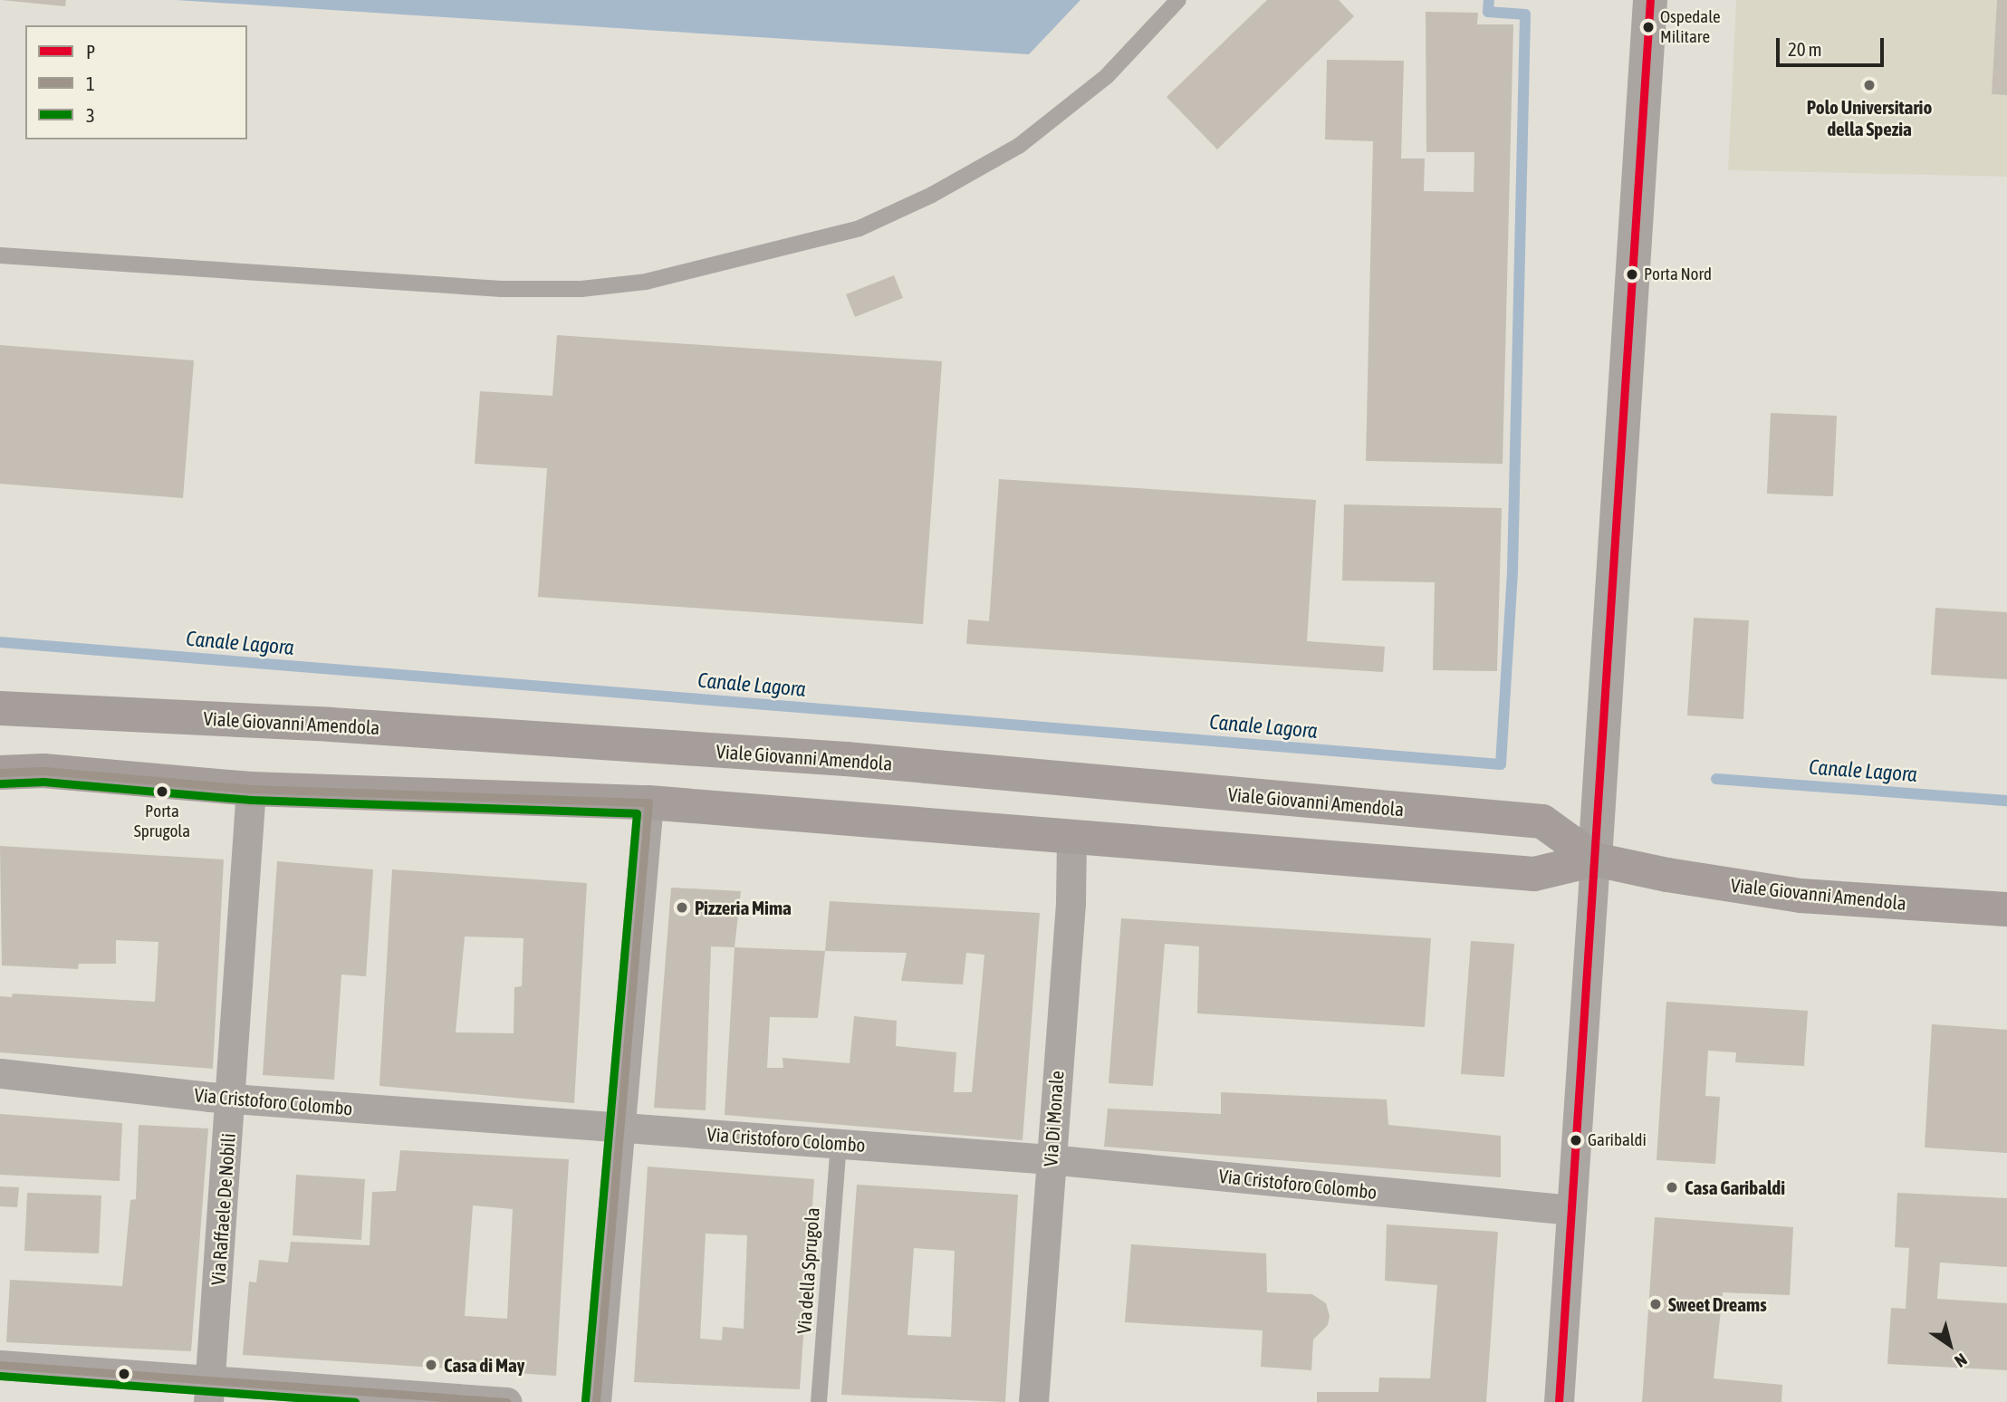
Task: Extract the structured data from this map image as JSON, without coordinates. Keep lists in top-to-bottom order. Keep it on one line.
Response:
{"streets":{"main road":["Viale Giovanni Amendola"],"street":["Via Cristoforo Colombo","Via Di Monale","Via Raffaele De Nobili"],"lane":["Via della Sprugola"]},"crossings":[["Viale Giovanni Amendola","Via Di Monale"],["Viale Giovanni Amendola","Via Raffaele De Nobili"],["Via Cristoforo Colombo","Via Di Monale"],["Via Cristoforo Colombo","Via Raffaele De Nobili"],["Via Cristoforo Colombo","Via della Sprugola"]],"water":["Canale Lagora"],"places":["Ospedale Militare","Polo Universitario della Spezia","Porta Nord","Porta Sprugola","Pizzeria Mima","Garibaldi","Casa Garibaldi","Sweet Dreams","Casa di May"],"lines":["transit line P","transit line 1","transit line 3"],"legend":["P","1","3"],"scale_bar":"20 m","north":"bottom right"}
